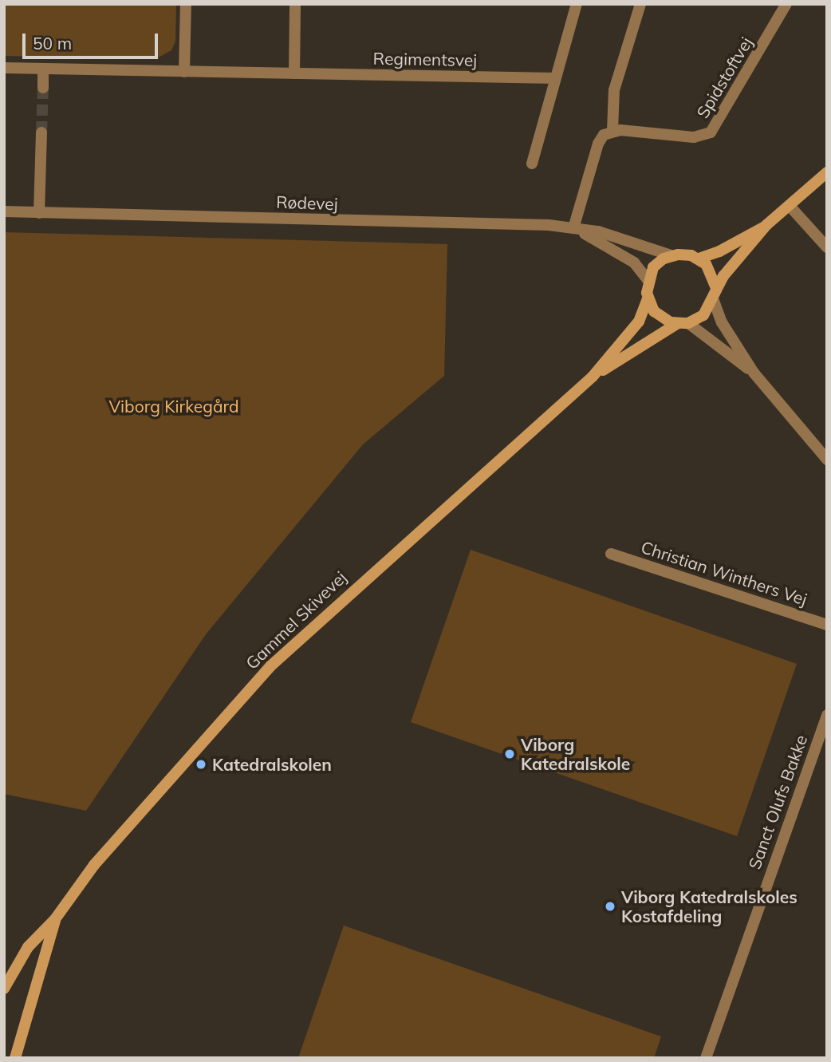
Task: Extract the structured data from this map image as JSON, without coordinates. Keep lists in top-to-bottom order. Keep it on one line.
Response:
{"streets":{"main road":["Gammel Skivevej"],"street":["Regimentsvej","Spidstoftvej","Rødevej","Christian Winthers Vej","Sanct Olufs Bakke"]},"crossings":[["Rødevej","Gammel Skivevej"]],"parks":["Viborg Kirkegård"],"places":["Viborg Katedralskole","Katedralskolen","Viborg Katedralskoles Kostafdeling"],"scale_bar":"50 m"}
